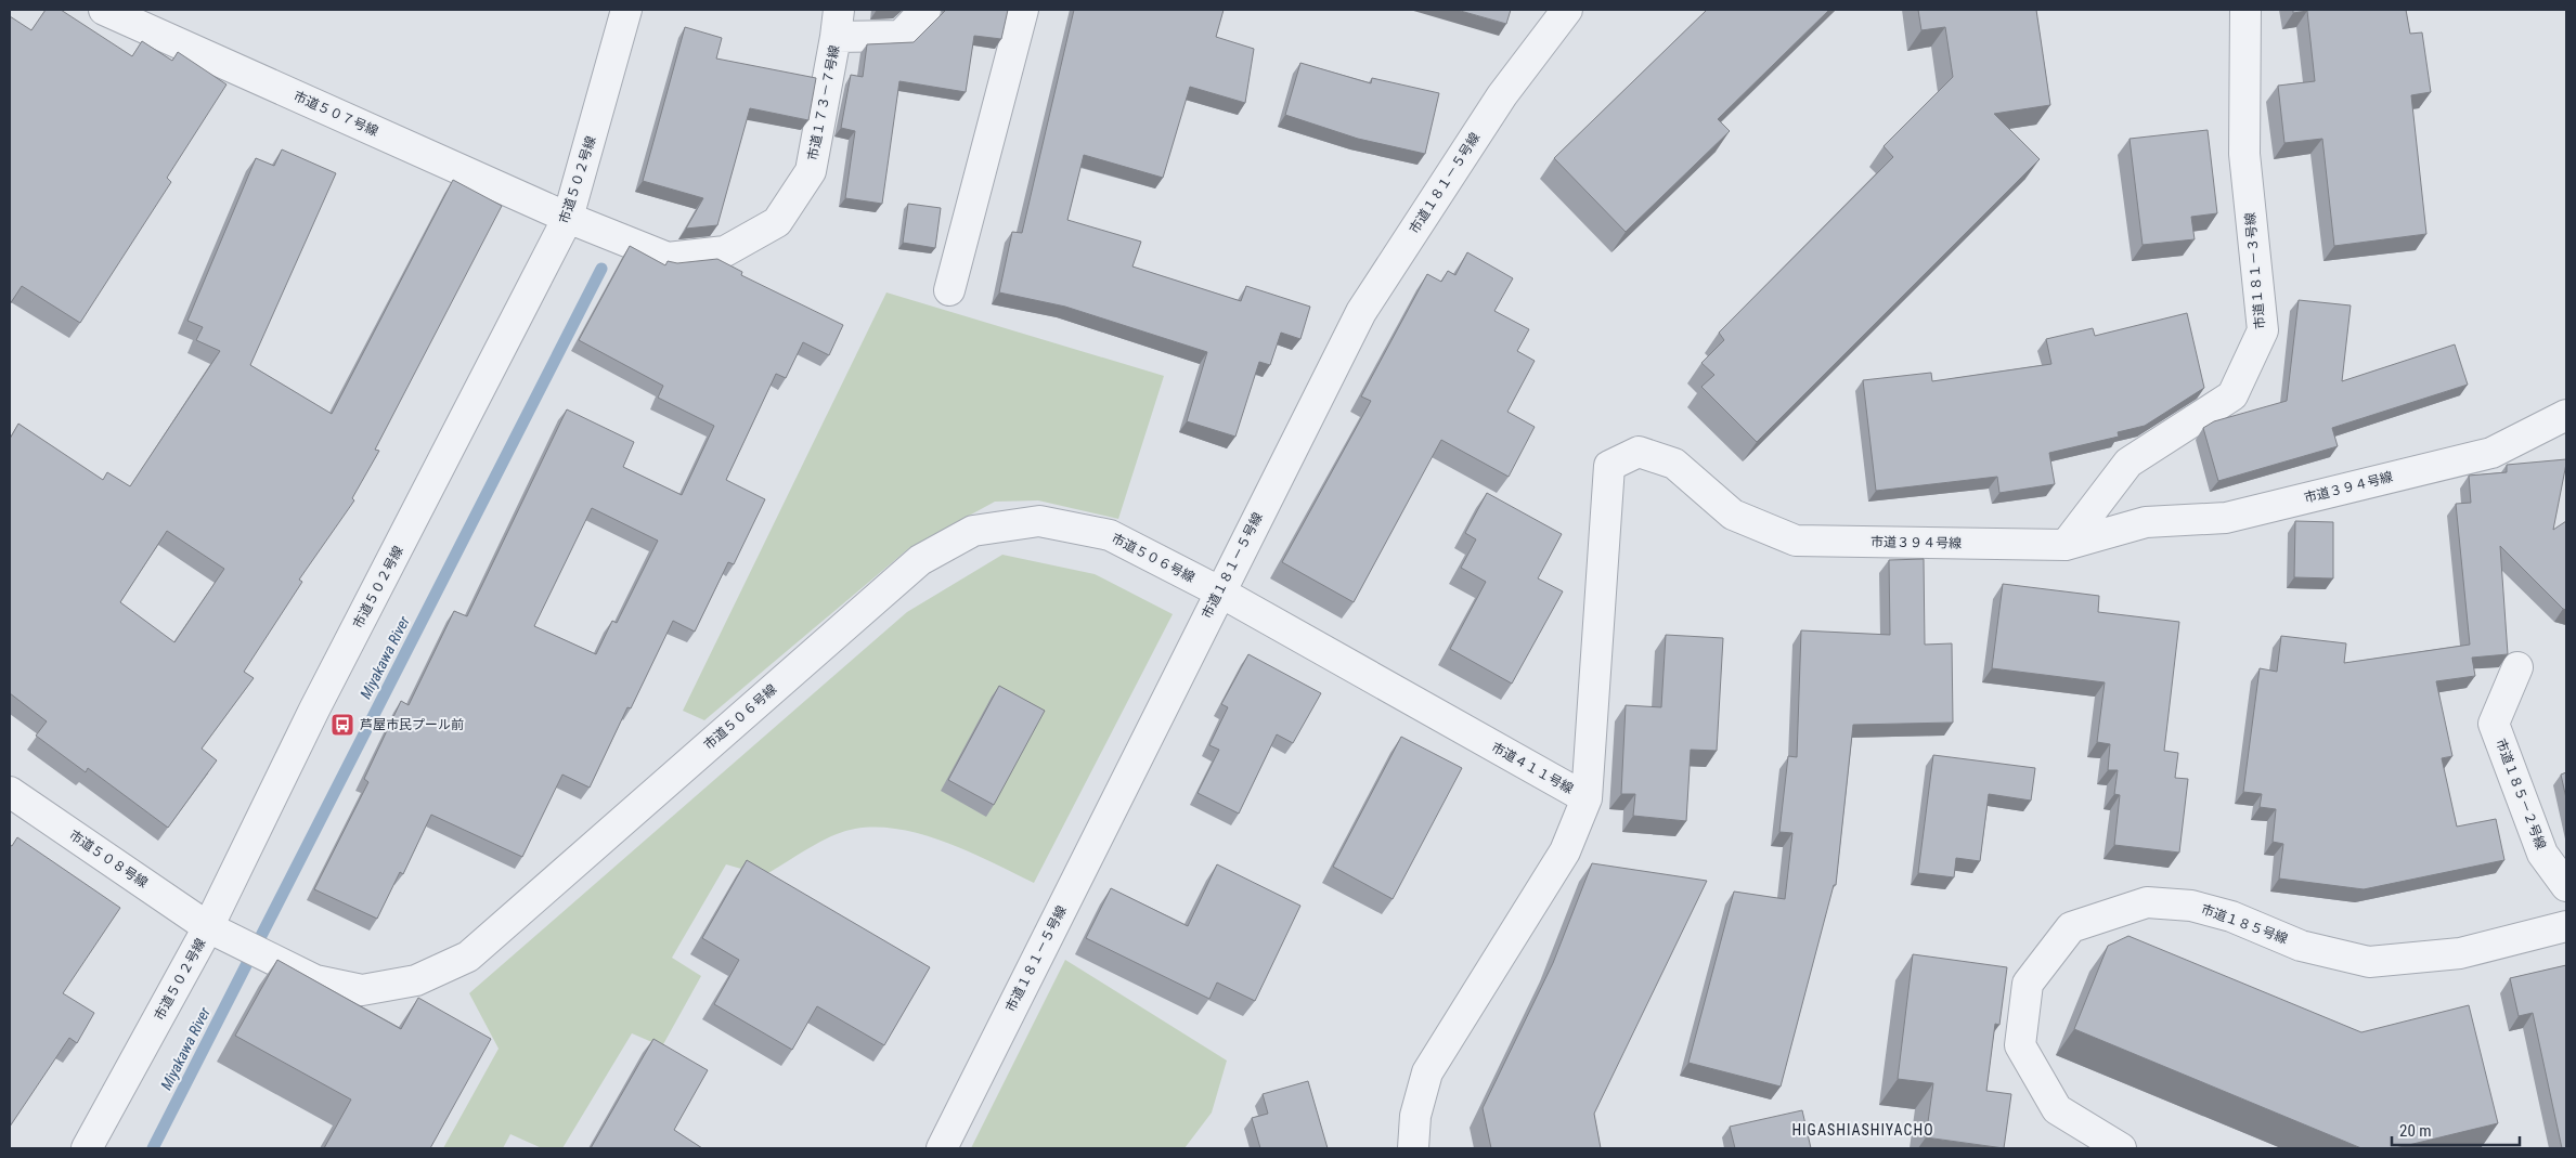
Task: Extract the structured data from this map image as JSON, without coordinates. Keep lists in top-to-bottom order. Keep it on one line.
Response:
{"streets":{"street":["市道１７３－７号線","市道５０７号線","市道５０２号線","市道１８１－５号線","市道１８１－３号線","市道３９４号線","市道５０６号線","市道４１１号線","市道１８５－２号線","市道５０８号線","市道１８５号線"]},"crossings":[["市道１７３－７号線","市道５０７号線"],["市道１７３－７号線","市道５０２号線"],["市道５０７号線","市道５０２号線"],["市道５０２号線","市道５０６号線"],["市道５０２号線","市道５０８号線"],["市道１８１－５号線","市道５０６号線"],["市道１８１－５号線","市道４１１号線"],["市道１８１－３号線","市道３９４号線"],["市道３９４号線","市道４１１号線"],["市道５０６号線","市道４１１号線"],["市道５０６号線","市道５０８号線"]],"districts":["HIGASHIASHIYACHO"],"water":["Miyakawa River"],"places":{"bus stop":["芦屋市民プール前"]},"scale_bar":"20 m"}
